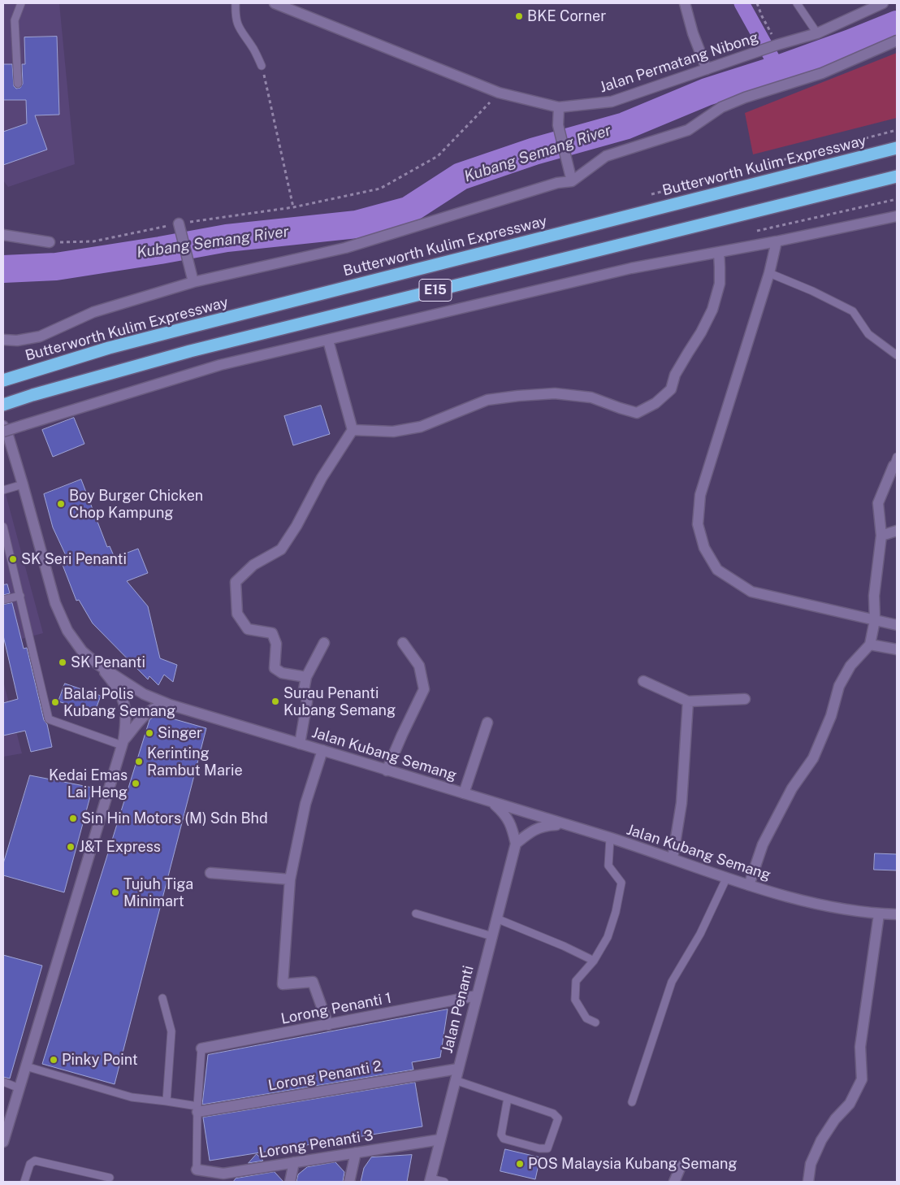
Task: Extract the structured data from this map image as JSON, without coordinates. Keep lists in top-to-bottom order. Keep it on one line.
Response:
{"streets":{"highway":["Butterworth Kulim Expressway","E15"],"street":["Jalan Permatang Nibong","Jalan Kubang Semang","Lorong Penanti 1","Jalan Penanti","Lorong Penanti 2","Lorong Penanti 3"]},"crossings":[["Lorong Penanti 1","Jalan Penanti"],["Jalan Penanti","Lorong Penanti 2"],["Jalan Penanti","Lorong Penanti 3"]],"water":["Kubang Semang River"],"places":["BKE Corner","Boy Burger Chicken Chop Kampung","SK Seri Penanti","SK Penanti","Surau Penanti Kubang Semang","Balai Polis Kubang Semang","Singer","Kerinting Rambut Marie","Kedai Emas Lai Heng","Sin Hin Motors (M) Sdn Bhd","J&T Express","Tujuh Tiga Minimart","Pinky Point","POS Malaysia Kubang Semang"]}
